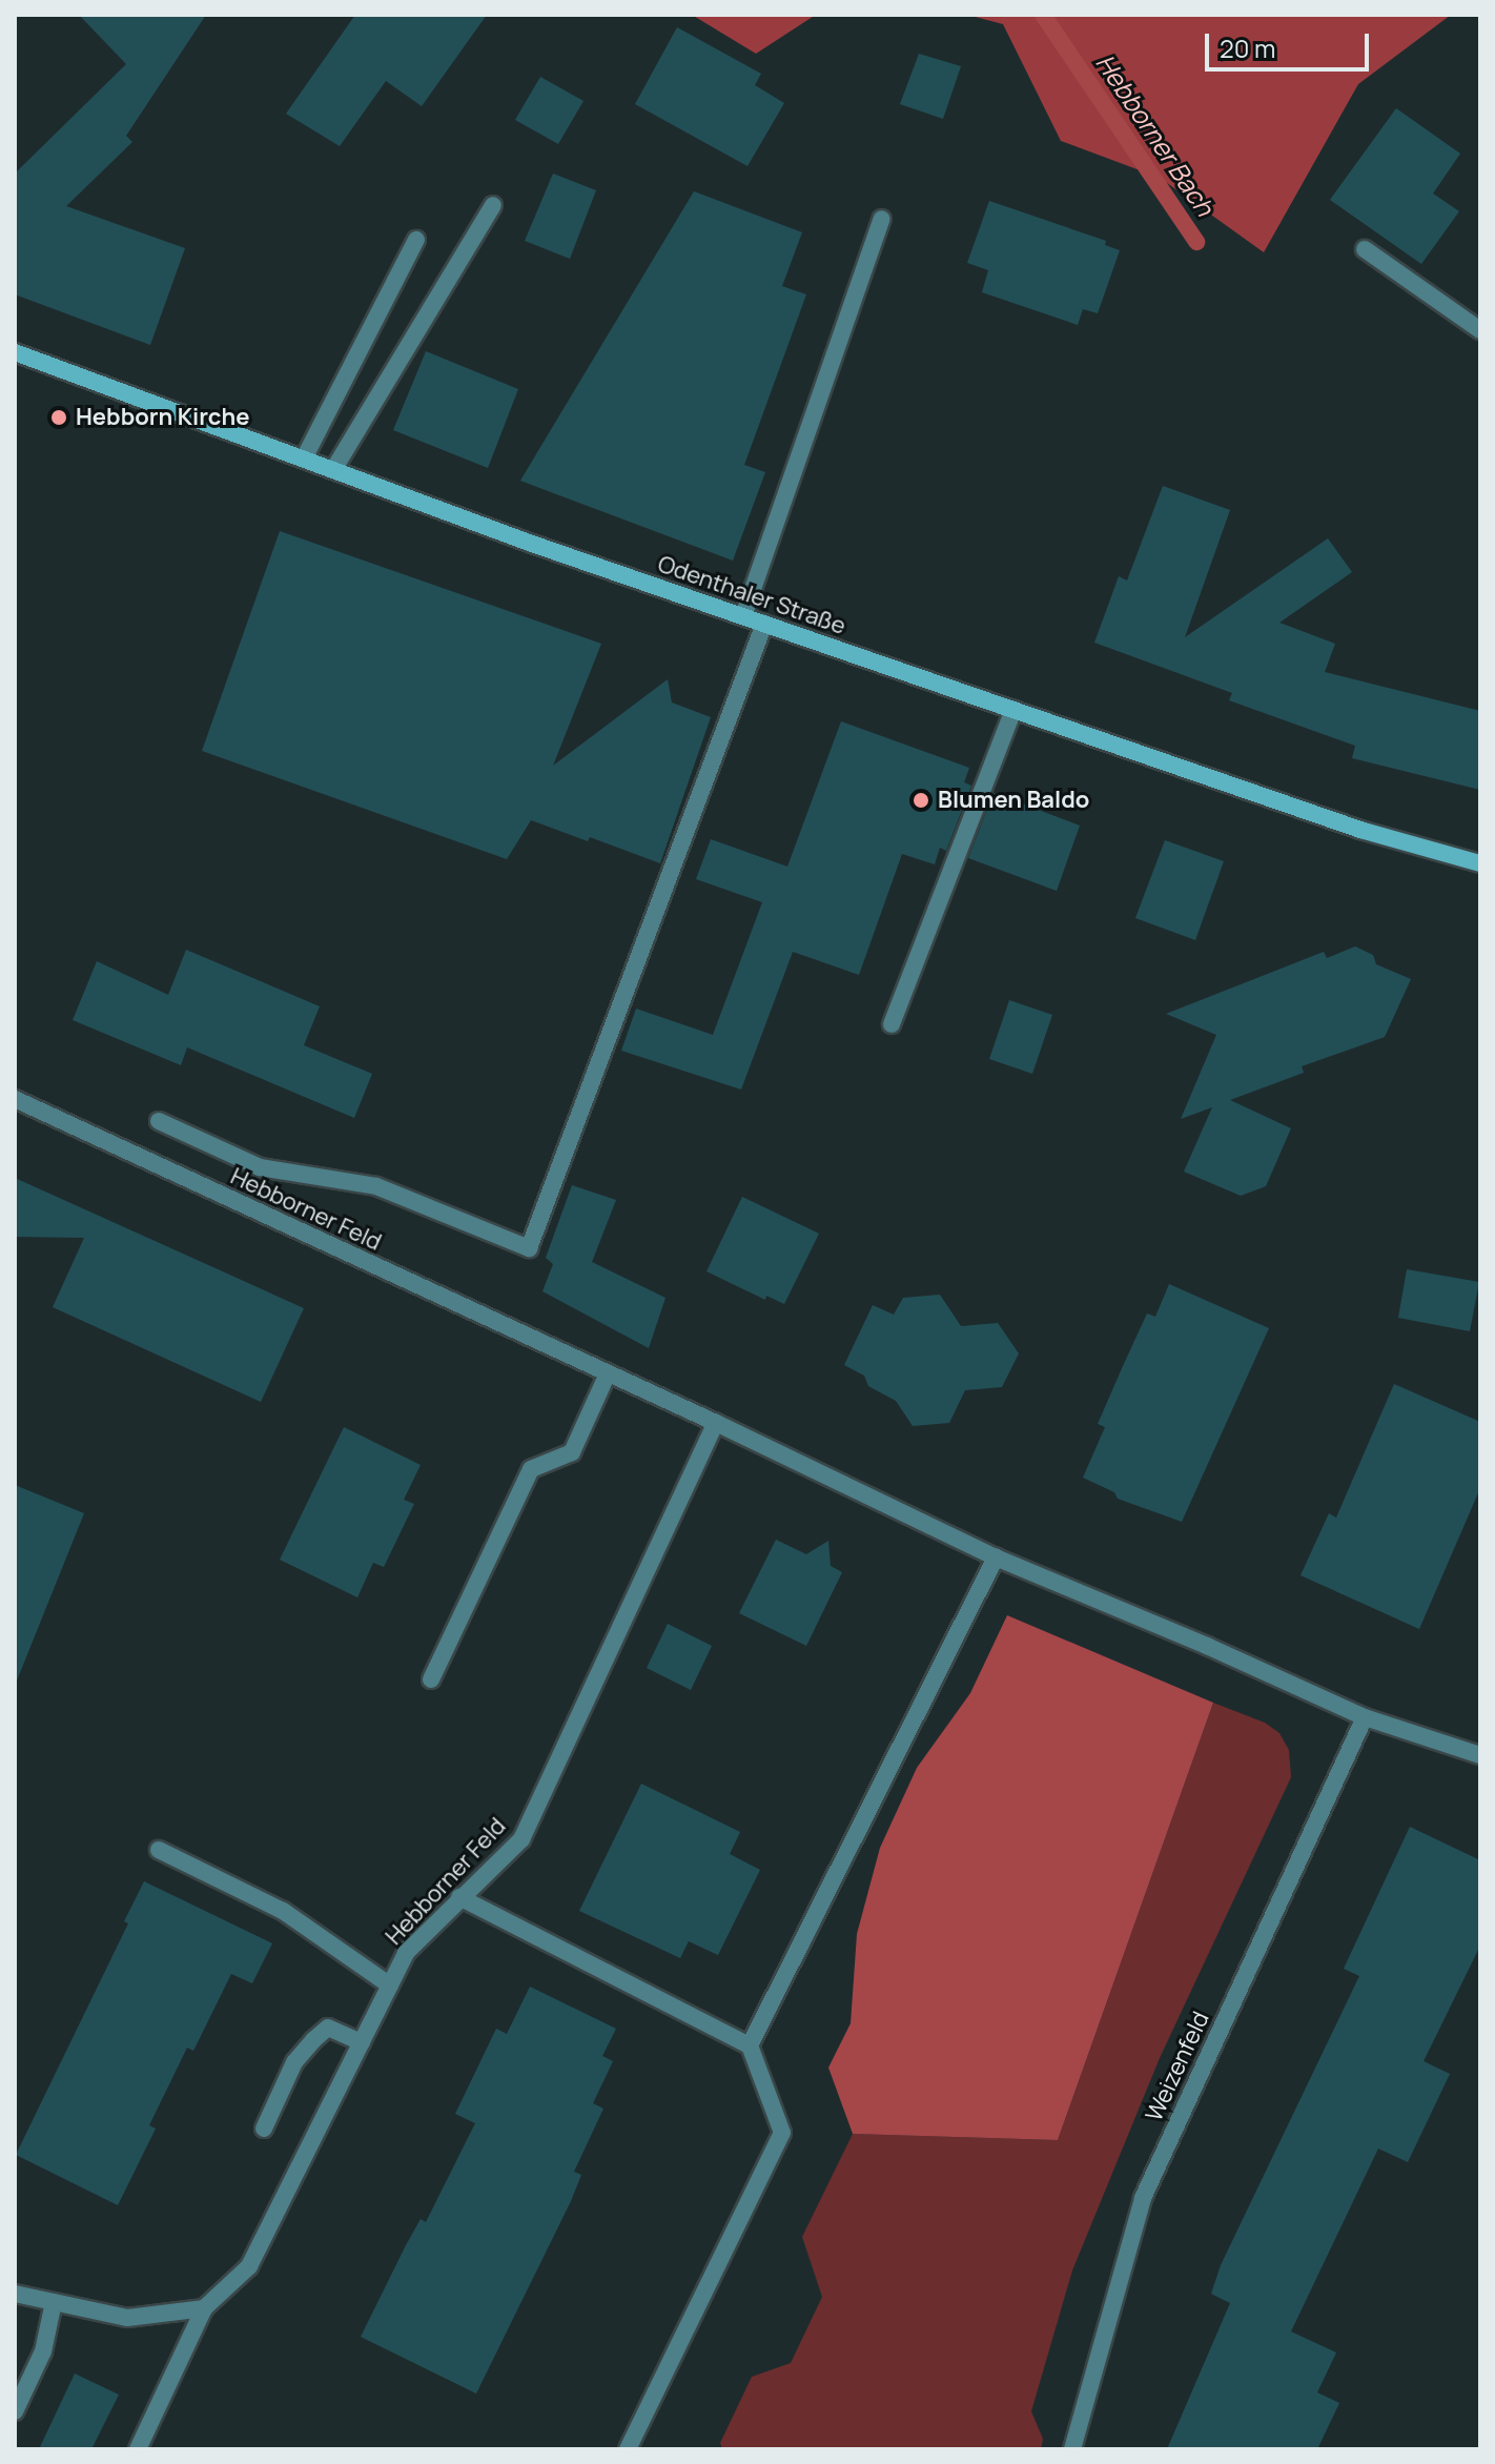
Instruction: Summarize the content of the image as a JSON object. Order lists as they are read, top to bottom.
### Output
{
  "streets": {
    "main road": ["Odenthaler Straße"],
    "street": ["Hebborner Feld", "Weizenfeld"]
  },
  "water": ["Hebborner Bach"],
  "places": ["Hebborn Kirche", "Blumen Baldo"],
  "scale_bar": "20 m"
}
